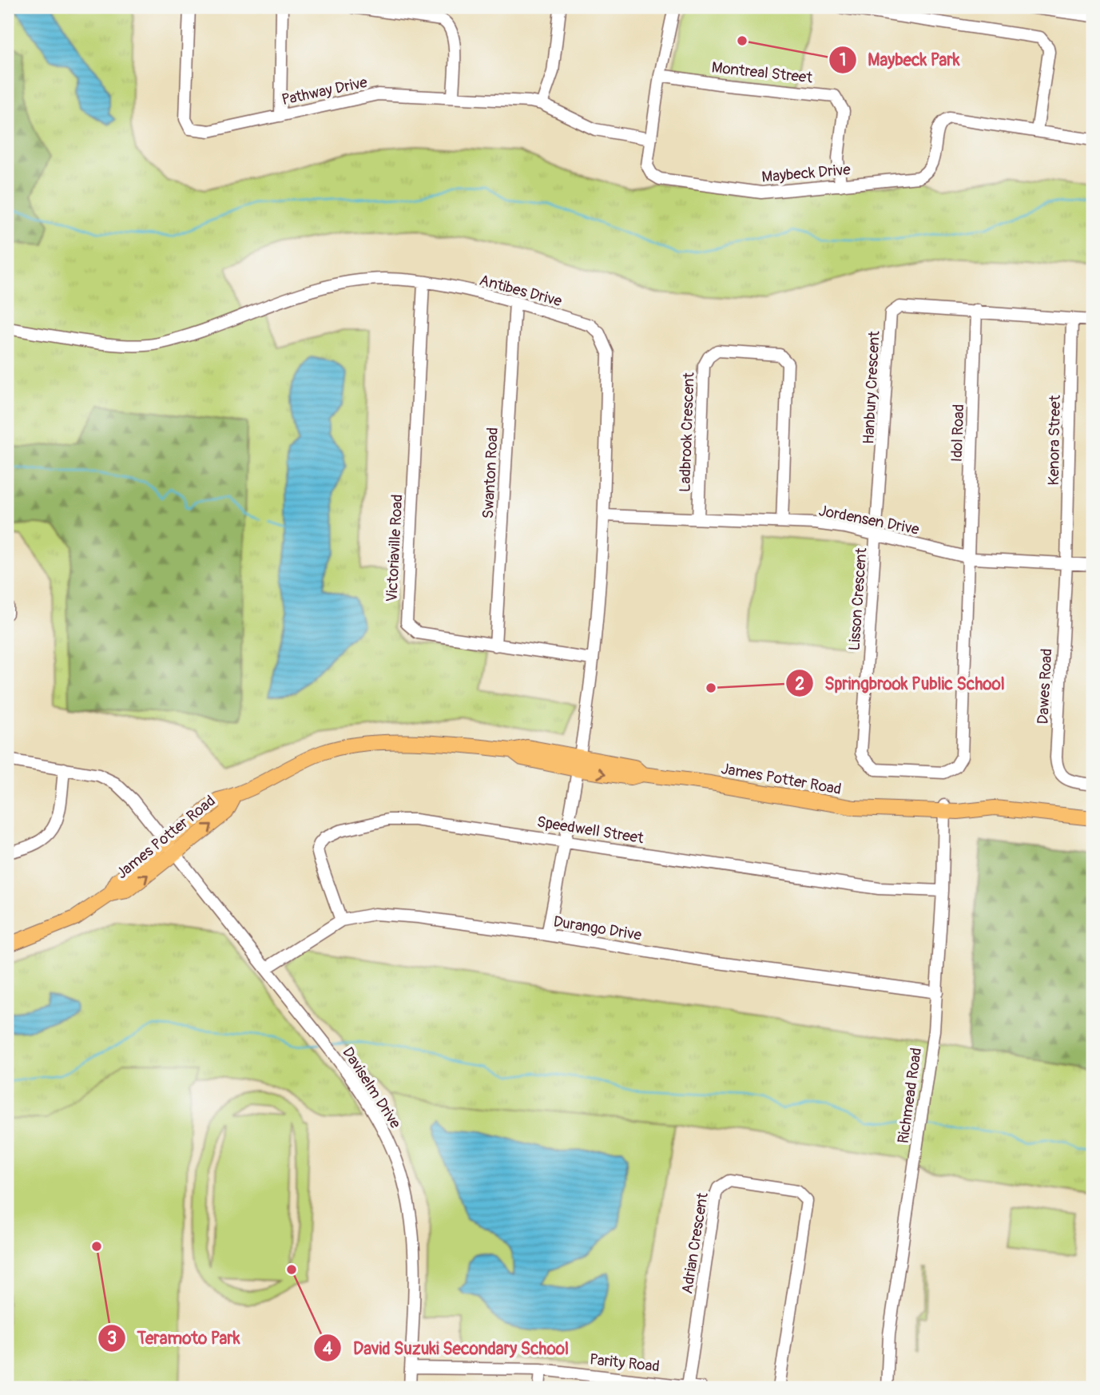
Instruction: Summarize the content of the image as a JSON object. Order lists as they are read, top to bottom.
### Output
{
  "streets": {
    "main road": ["James Potter Road"],
    "street": [
      "Montreal Street",
      "Pathway Drive",
      "Maybeck Drive",
      "Antibes Drive",
      "Hanbury Crescent",
      "Ladbrook Crescent",
      "Idol Road",
      "Kenora Street",
      "Swanton Road",
      "Jordensen Drive",
      "Victoriaville Road",
      "Lisson Crescent",
      "Dawes Road",
      "Speedwell Street",
      "Durango Drive",
      "Daviselm Drive",
      "Richmead Road",
      "Adrian Crescent",
      "Parity Road"
    ]
  },
  "crossings": [
    ["Montreal Street", "Maybeck Drive"],
    ["Pathway Drive", "Maybeck Drive"],
    ["Antibes Drive", "Swanton Road"],
    ["Antibes Drive", "Jordensen Drive"],
    ["Antibes Drive", "Victoriaville Road"],
    ["Antibes Drive", "James Potter Road"],
    ["Antibes Drive", "Speedwell Street"],
    ["Antibes Drive", "Durango Drive"],
    ["Hanbury Crescent", "Idol Road"],
    ["Hanbury Crescent", "Kenora Street"],
    ["Hanbury Crescent", "Jordensen Drive"],
    ["Hanbury Crescent", "Lisson Crescent"],
    ["Ladbrook Crescent", "Jordensen Drive"],
    ["Idol Road", "Jordensen Drive"],
    ["Idol Road", "Lisson Crescent"],
    ["Kenora Street", "Jordensen Drive"],
    ["Kenora Street", "Dawes Road"],
    ["Swanton Road", "Victoriaville Road"],
    ["Jordensen Drive", "Lisson Crescent"],
    ["Jordensen Drive", "Dawes Road"],
    ["James Potter Road", "Daviselm Drive"],
    ["James Potter Road", "Richmead Road"],
    ["Speedwell Street", "Durango Drive"],
    ["Speedwell Street", "Richmead Road"],
    ["Durango Drive", "Daviselm Drive"],
    ["Durango Drive", "Richmead Road"],
    ["Daviselm Drive", "Parity Road"],
    ["Adrian Crescent", "Parity Road"]
  ],
  "places": [
    "Maybeck Park",
    "Springbrook Public School",
    "Teramoto Park",
    "David Suzuki Secondary School"
  ]
}
